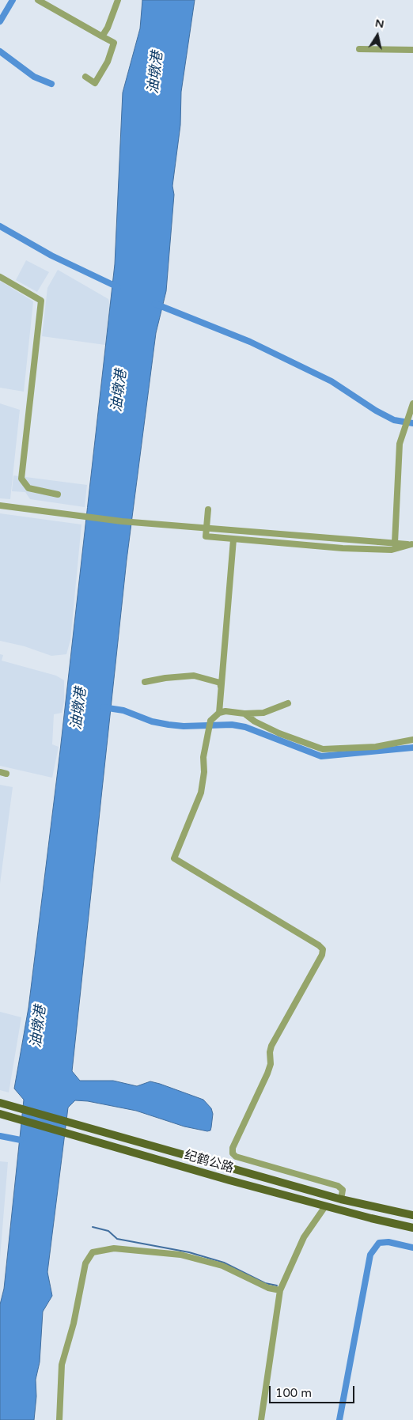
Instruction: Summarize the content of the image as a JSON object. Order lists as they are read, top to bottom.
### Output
{
  "streets": {
    "main road": ["纪鹤公路"]
  },
  "water": ["油墩港"],
  "scale_bar": "100 m",
  "north": "top"
}
